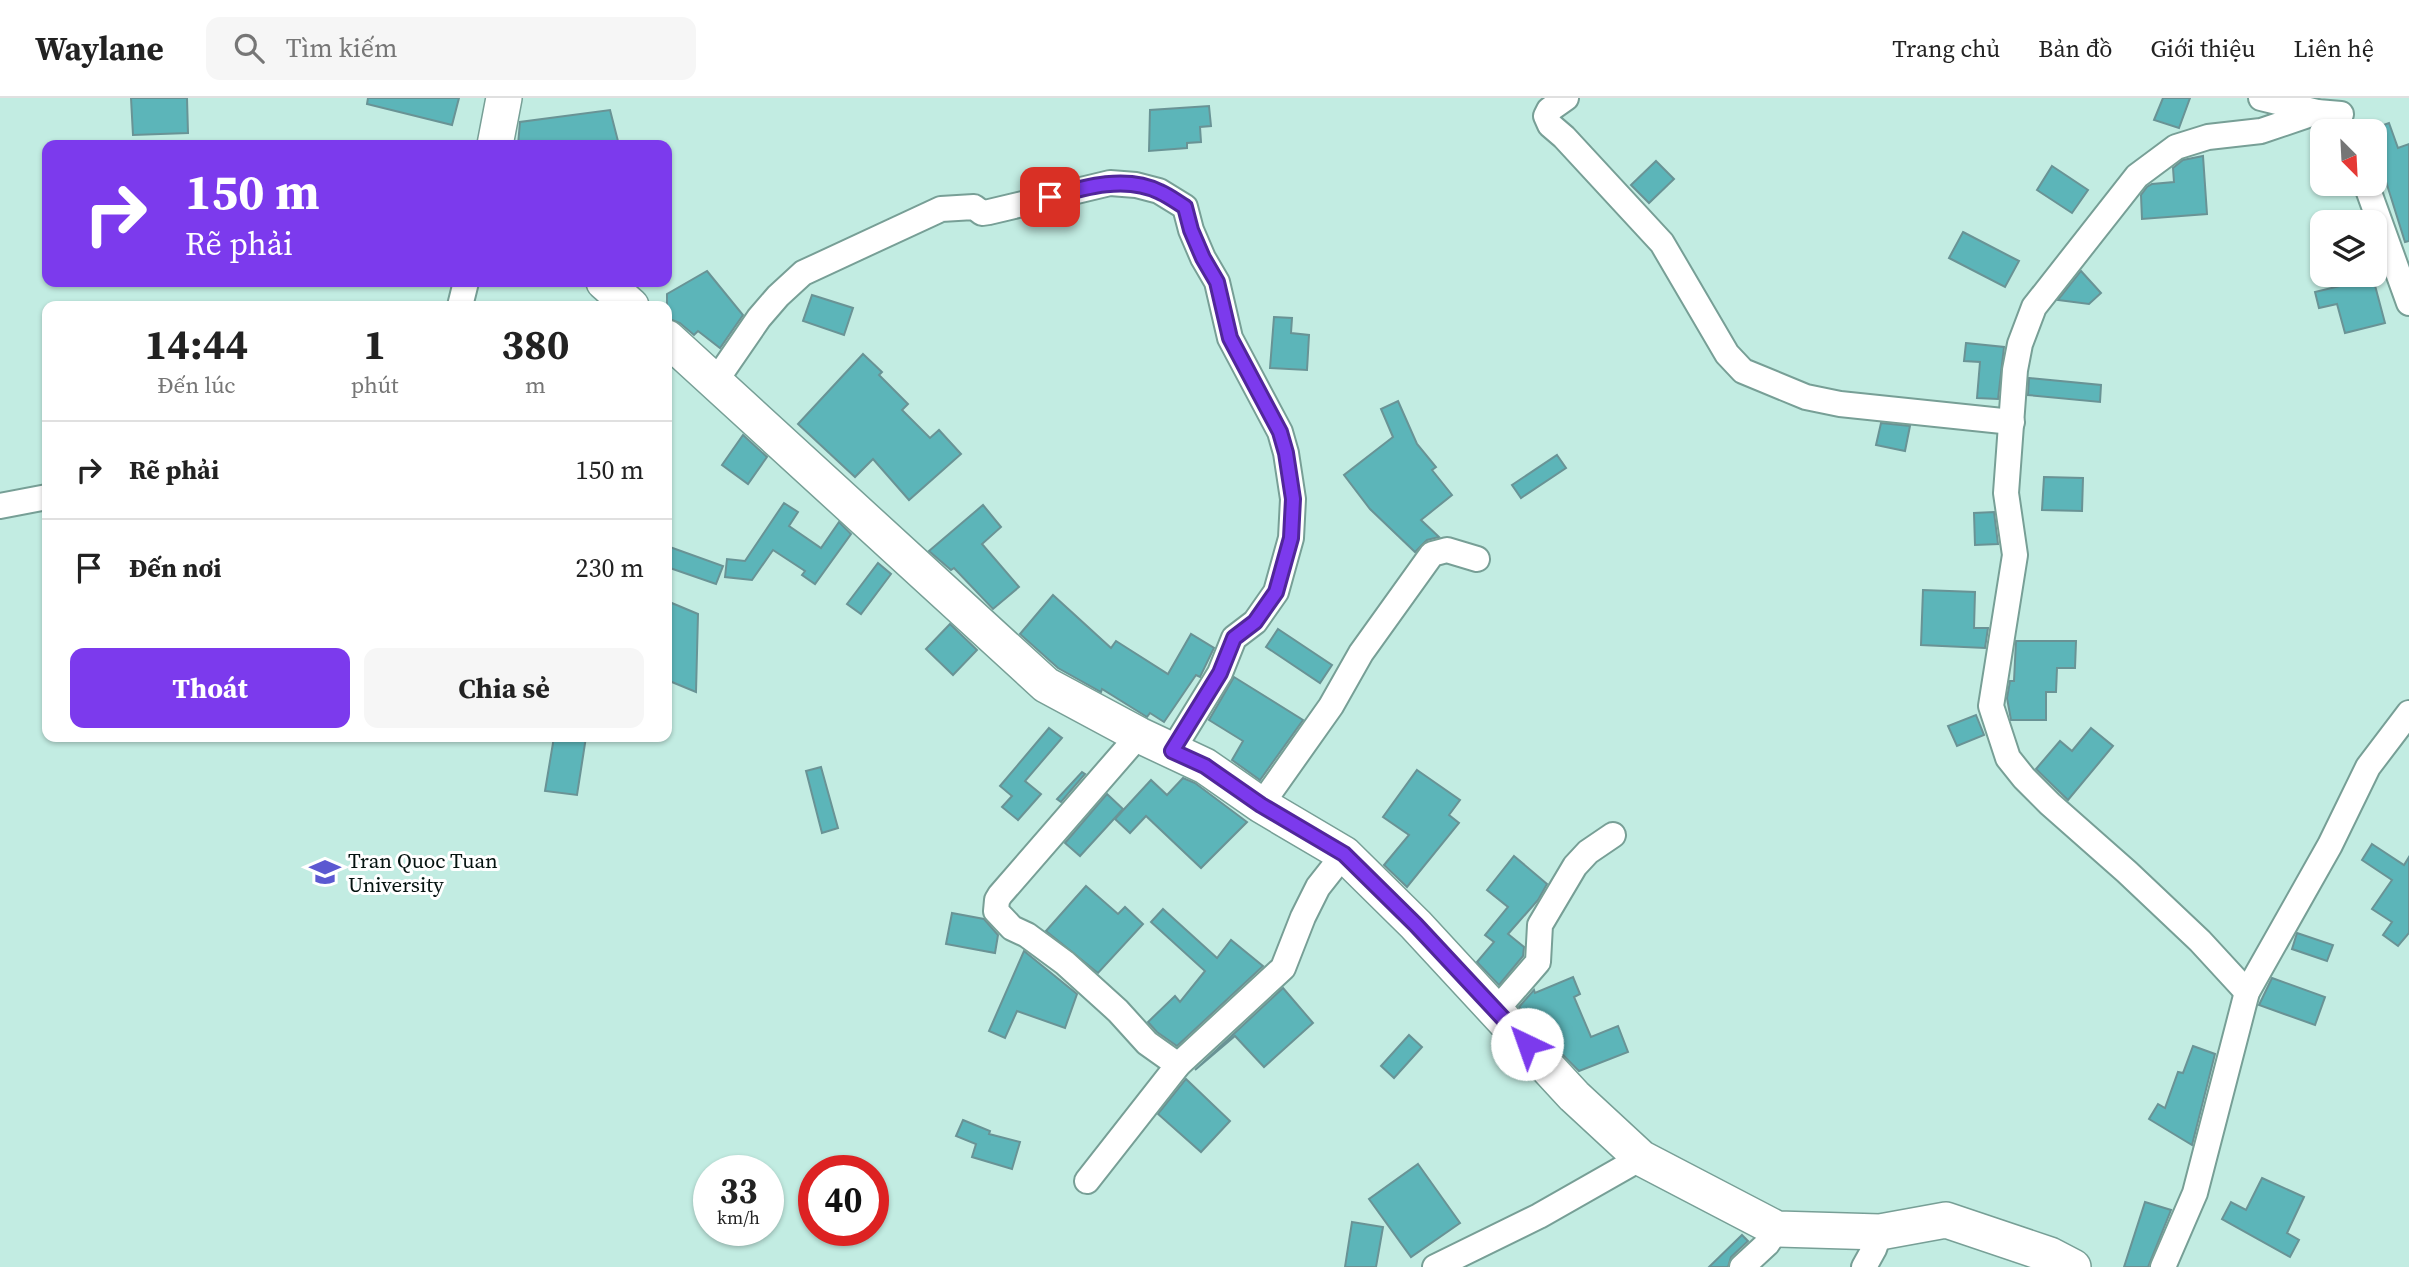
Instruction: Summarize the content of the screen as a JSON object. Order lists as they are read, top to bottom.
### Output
{
  "places": {
    "school or university": ["Tran Quoc Tuan University"]
  },
  "north": "bottom right",
  "page": {
    "header": "Waylane",
    "search": "Tìm kiếm",
    "nav": [
      "Trang chủ",
      "Bản đồ",
      "Giới thiệu",
      "Liên hệ"
    ],
    "turn": ["150 m", "Rẽ phải"],
    "eta": [
      "14:44",
      "Đến lúc",
      "1",
      "phút",
      "380",
      "m"
    ],
    "list": [
      {
        "name": "Rẽ phải",
        "value": "150 m"
      },
      {
        "name": "Đến nơi",
        "value": "230 m"
      }
    ],
    "buttons": ["Thoát", "Chia sẻ"],
    "speed": "33 km/h",
    "limit": "40"
  }
}
